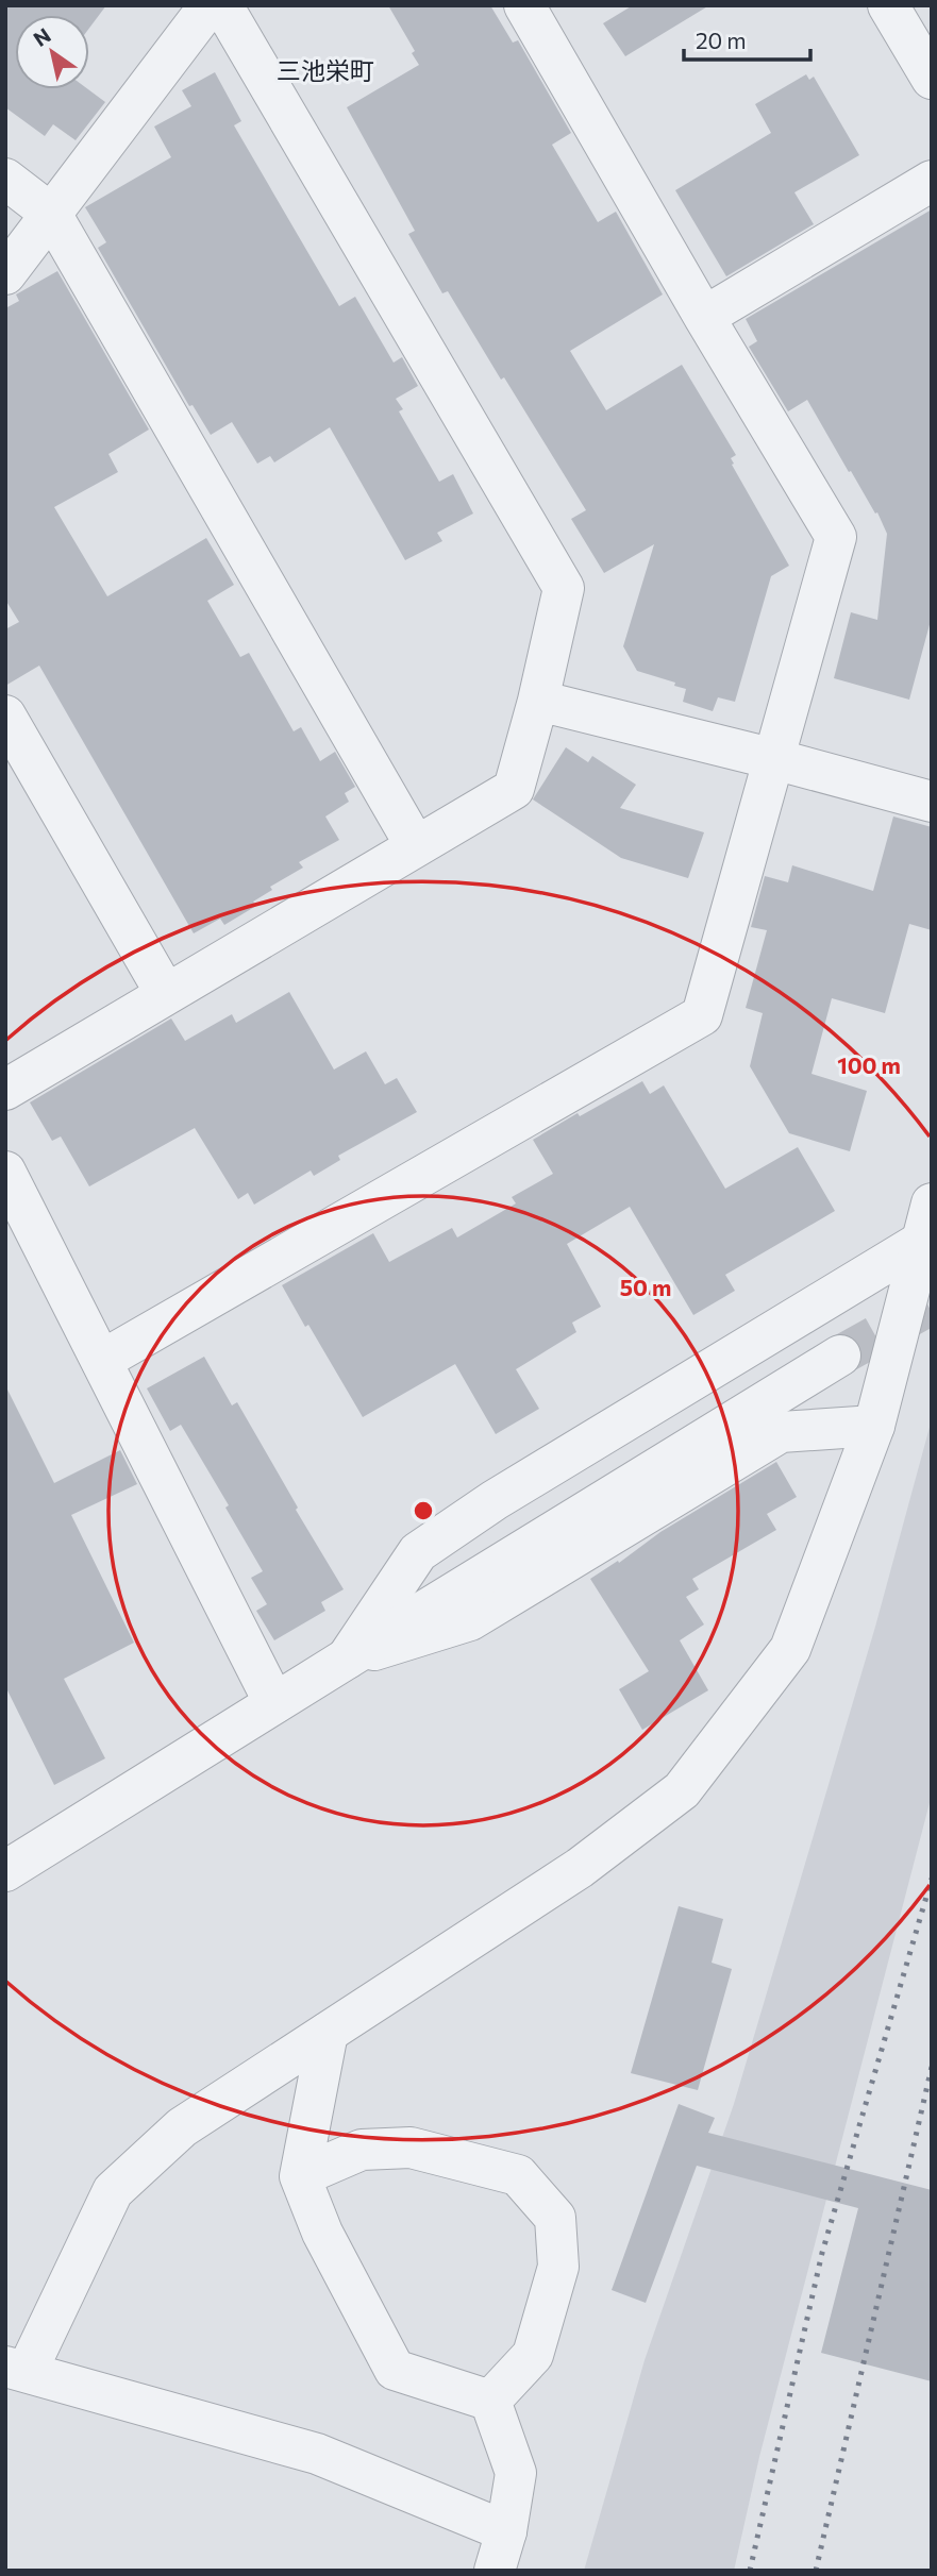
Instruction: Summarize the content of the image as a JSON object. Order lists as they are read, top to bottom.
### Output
{
  "districts": ["三池栄町"],
  "scale_bar": "20 m",
  "north": "top left",
  "rings": ["100 m", "50 m"]
}
